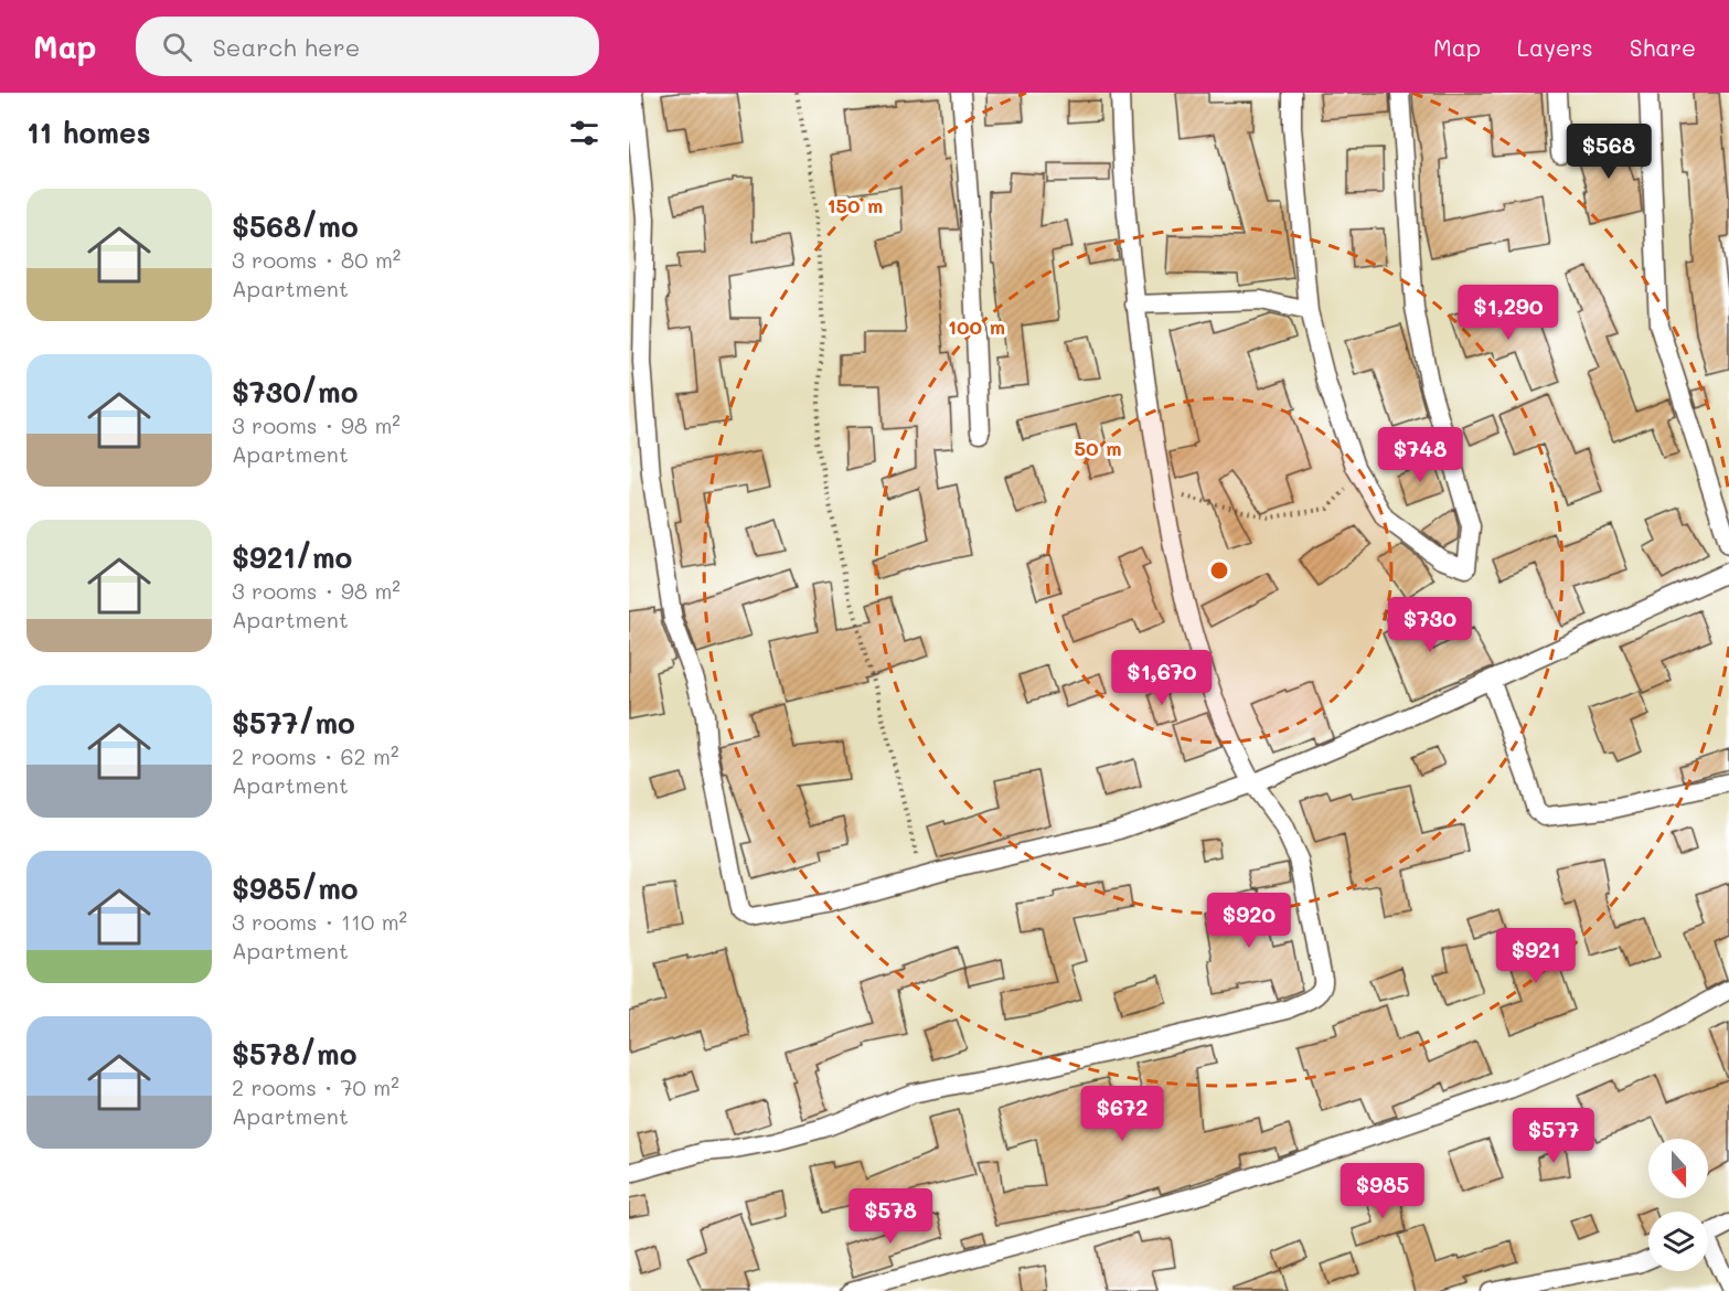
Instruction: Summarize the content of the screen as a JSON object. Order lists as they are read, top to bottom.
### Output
{
  "north": "bottom",
  "page": {
    "header": "Map",
    "search": "Search here",
    "nav": ["Map", "Layers", "Share"],
    "heading": "11 homes",
    "price": [
      "$568",
      "$1,290",
      "$748",
      "$730",
      "$1,670",
      "$920",
      "$921",
      "$672",
      "$577",
      "$985",
      "$578"
    ],
    "list": [
      {
        "name": "$568/mo",
        "note": "3 rooms · 80 m² · Apartment"
      },
      {
        "name": "$730/mo",
        "note": "3 rooms · 98 m² · Apartment"
      },
      {
        "name": "$921/mo",
        "note": "3 rooms · 98 m² · Apartment"
      },
      {
        "name": "$577/mo",
        "note": "2 rooms · 62 m² · Apartment"
      },
      {
        "name": "$985/mo",
        "note": "3 rooms · 110 m² · Apartment"
      },
      {
        "name": "$578/mo",
        "note": "2 rooms · 70 m² · Apartment"
      }
    ]
  },
  "rings": ["150 m", "100 m", "50 m"]
}
